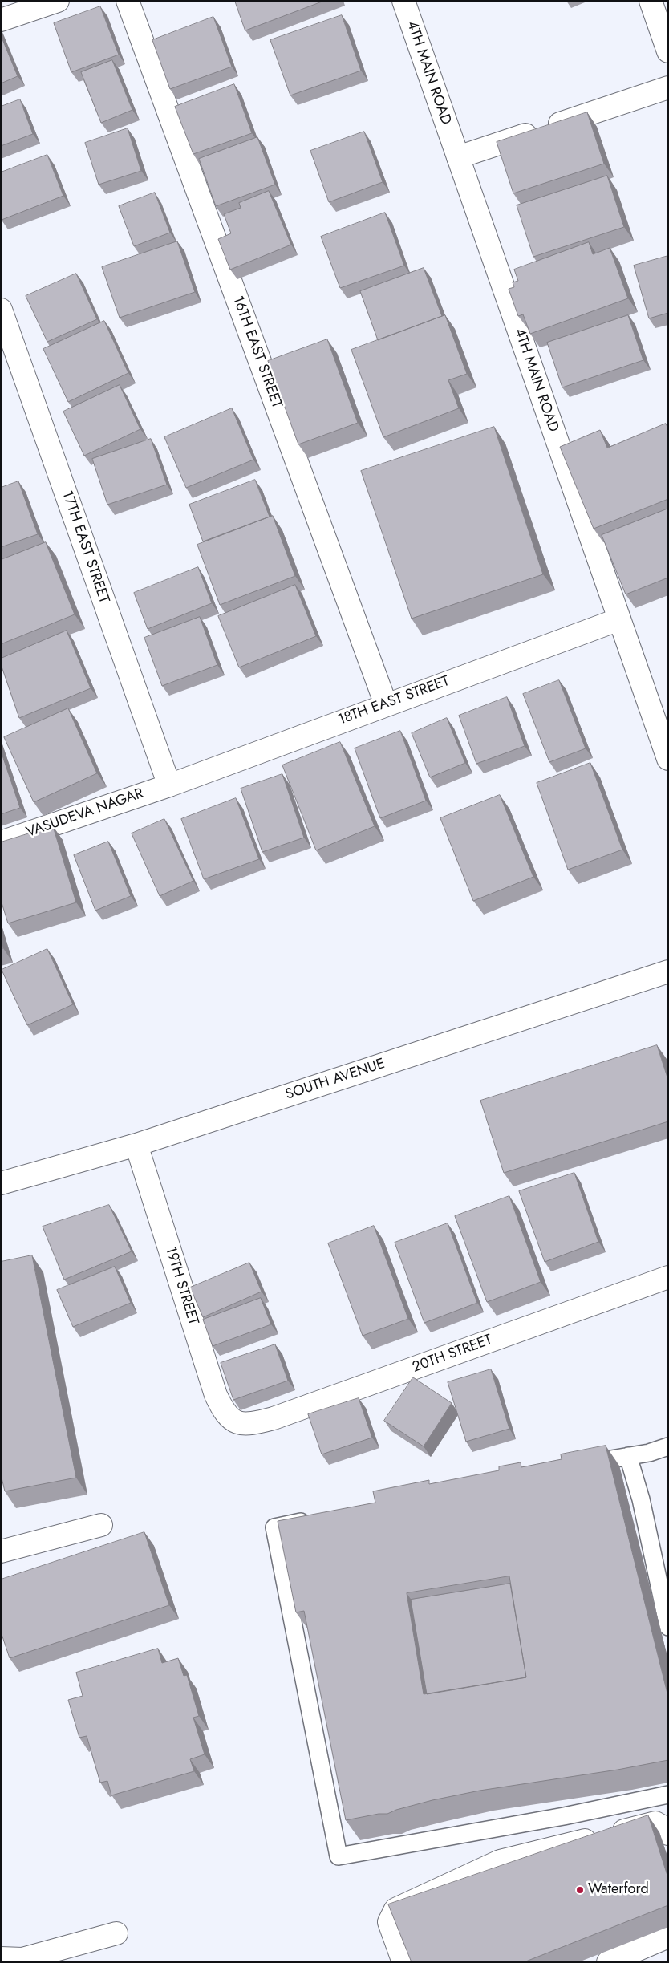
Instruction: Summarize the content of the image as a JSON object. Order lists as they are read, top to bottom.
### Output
{
  "streets": {
    "street": [
      "4TH MAIN ROAD",
      "16TH EAST STREET",
      "17TH EAST STREET",
      "18TH EAST STREET",
      "VASUDEVA NAGAR",
      "SOUTH AVENUE",
      "19TH STREET",
      "20TH STREET"
    ]
  },
  "crossings": [
    ["4TH MAIN ROAD", "18TH EAST STREET"],
    ["16TH EAST STREET", "18TH EAST STREET"],
    ["17TH EAST STREET", "18TH EAST STREET"],
    ["17TH EAST STREET", "VASUDEVA NAGAR"],
    ["18TH EAST STREET", "VASUDEVA NAGAR"],
    ["SOUTH AVENUE", "19TH STREET"],
    ["19TH STREET", "20TH STREET"]
  ],
  "places": ["Waterford"]
}
